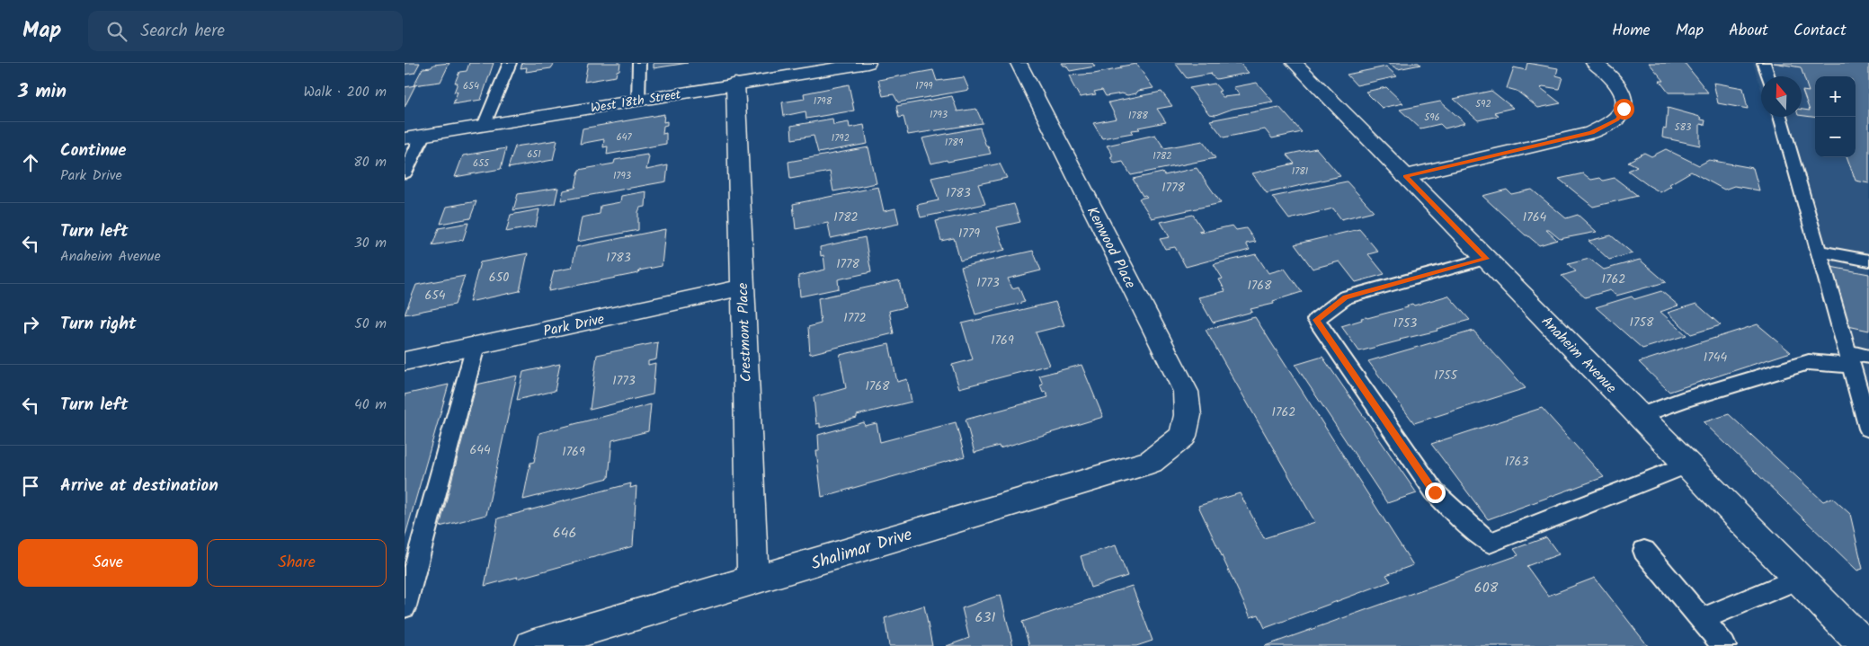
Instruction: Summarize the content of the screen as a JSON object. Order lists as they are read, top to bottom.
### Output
{
  "streets": {
    "street": [
      "West 18th Street",
      "Kenwood Place",
      "Park Drive",
      "Crestmont Place",
      "Anaheim Avenue",
      "Shalimar Drive"
    ]
  },
  "crossings": [
    ["West 18th Street", "Crestmont Place"],
    ["Kenwood Place", "Shalimar Drive"],
    ["Park Drive", "Crestmont Place"],
    ["Crestmont Place", "Shalimar Drive"]
  ],
  "house_numbers": [
    "654",
    "1799",
    "1798",
    "592",
    "1793",
    "1788",
    "596",
    "583",
    "647",
    "1792",
    "1789",
    "651",
    "1782",
    "655",
    "1781",
    "1793",
    "1778",
    "1783",
    "1782",
    "1764",
    "1779",
    "1783",
    "1778",
    "650",
    "1762",
    "1773",
    "1768",
    "654",
    "1772",
    "1758",
    "1753",
    "1769",
    "1744",
    "1755",
    "1773",
    "1768",
    "1762",
    "644",
    "1769",
    "1763",
    "646",
    "608",
    "631"
  ],
  "north": "top",
  "page": {
    "header": "Map",
    "search": "Search here",
    "nav": [
      "Home",
      "Map",
      "About",
      "Contact"
    ],
    "heading": ["3 min", "Walk · 200 m"],
    "map_buttons": ["+", "−"],
    "list": [
      ["Continue", "Park Drive", "80 m"],
      ["Turn left", "Anaheim Avenue", "30 m"],
      ["Turn right", "50 m"],
      ["Turn left", "40 m"],
      "Arrive at destination"
    ],
    "buttons": ["Save", "Share"]
  }
}
